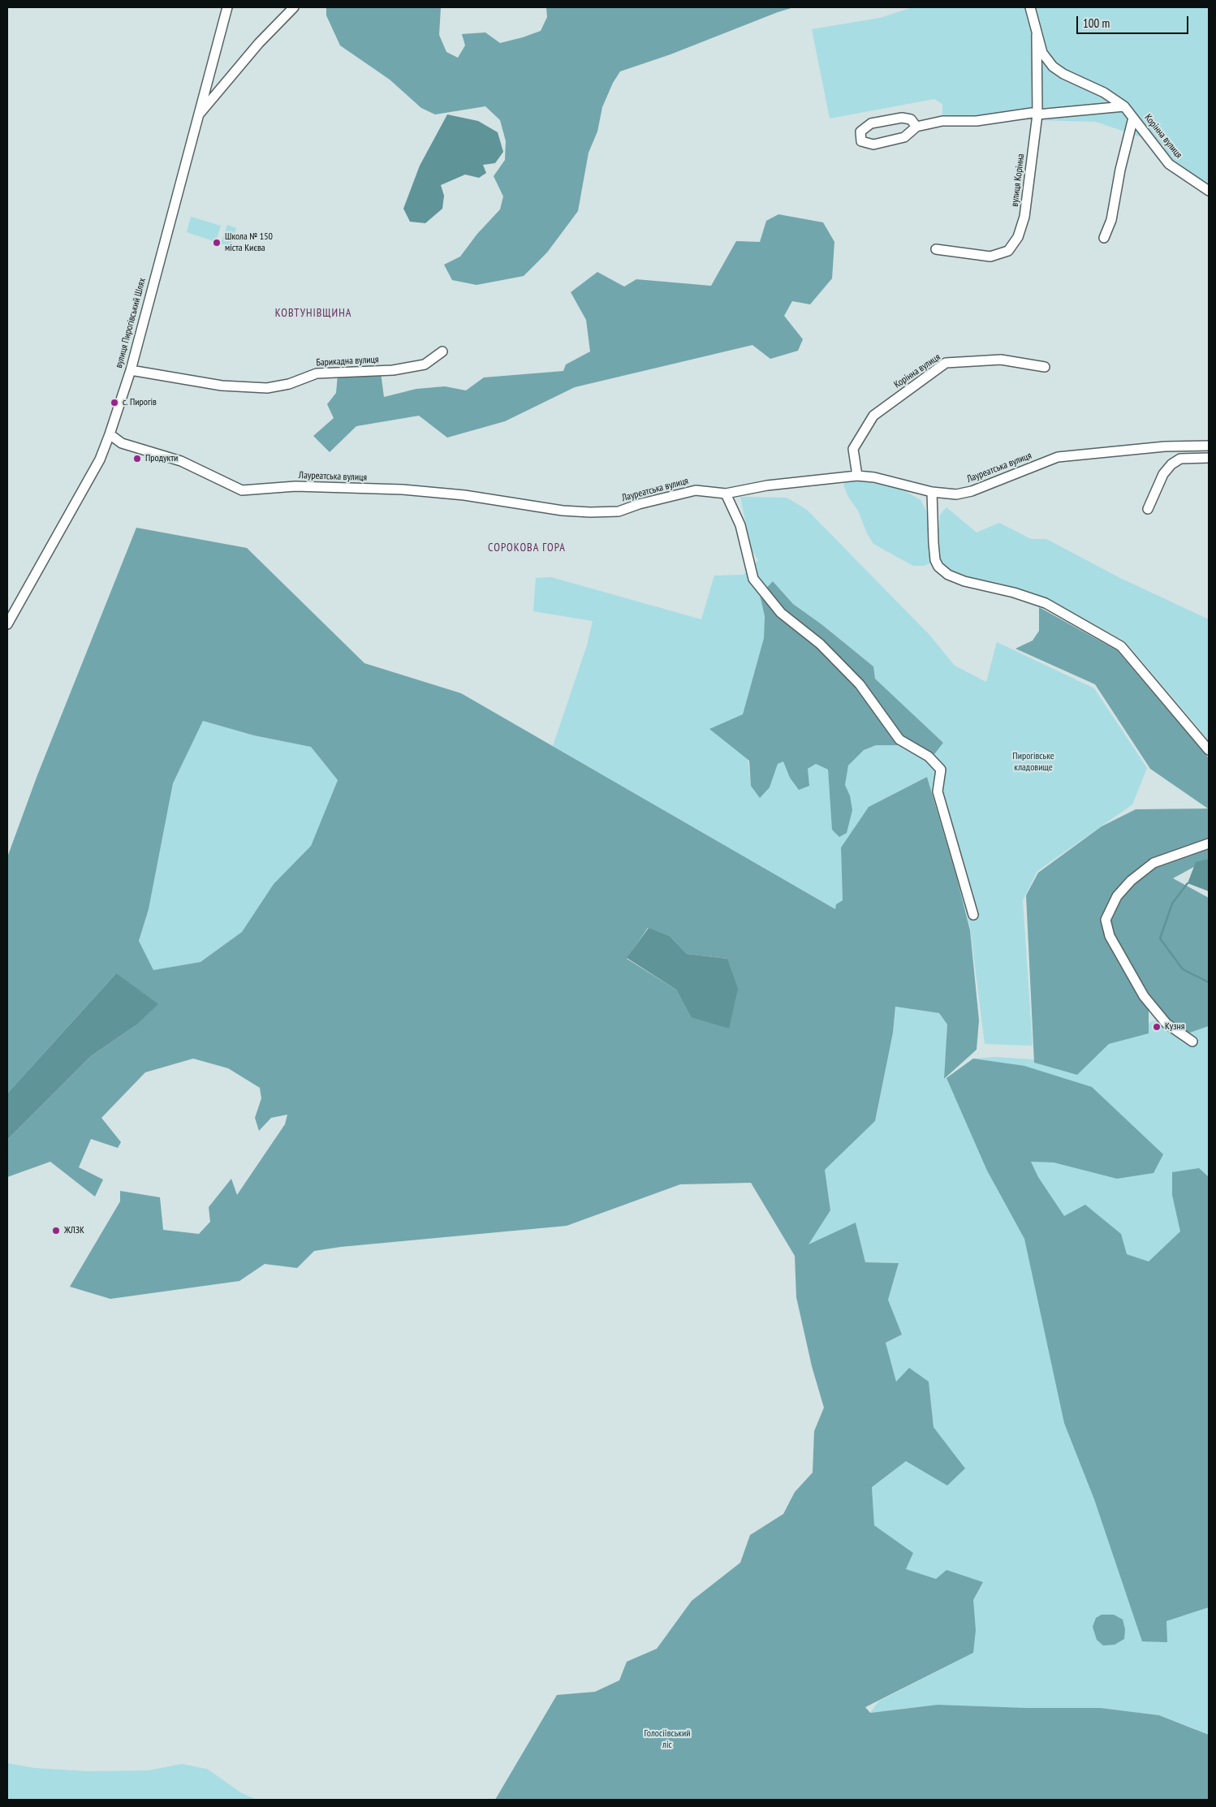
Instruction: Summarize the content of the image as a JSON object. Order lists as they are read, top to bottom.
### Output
{
  "streets": {
    "street": [
      "Корінна вулиця",
      "вулиця Корінна",
      "вулиця Пирогівський Шлях",
      "Барикадна вулиця",
      "Лауреатська вулиця"
    ]
  },
  "crossings": [
    ["Корінна вулиця", "Лауреатська вулиця"],
    ["вулиця Пирогівський Шлях", "Барикадна вулиця"],
    ["вулиця Пирогівський Шлях", "Лауреатська вулиця"]
  ],
  "districts": ["КОВТУНІВЩИНА", "СОРОКОВА ГОРА"],
  "parks": ["Пирогівське кладовище", "Голосіївський ліс"],
  "places": [
    "Школа № 150 міста Києва",
    "с. Пирогів",
    "Продукти",
    "Кузня",
    "ЖЛЗК"
  ],
  "scale_bar": "100 m"
}
